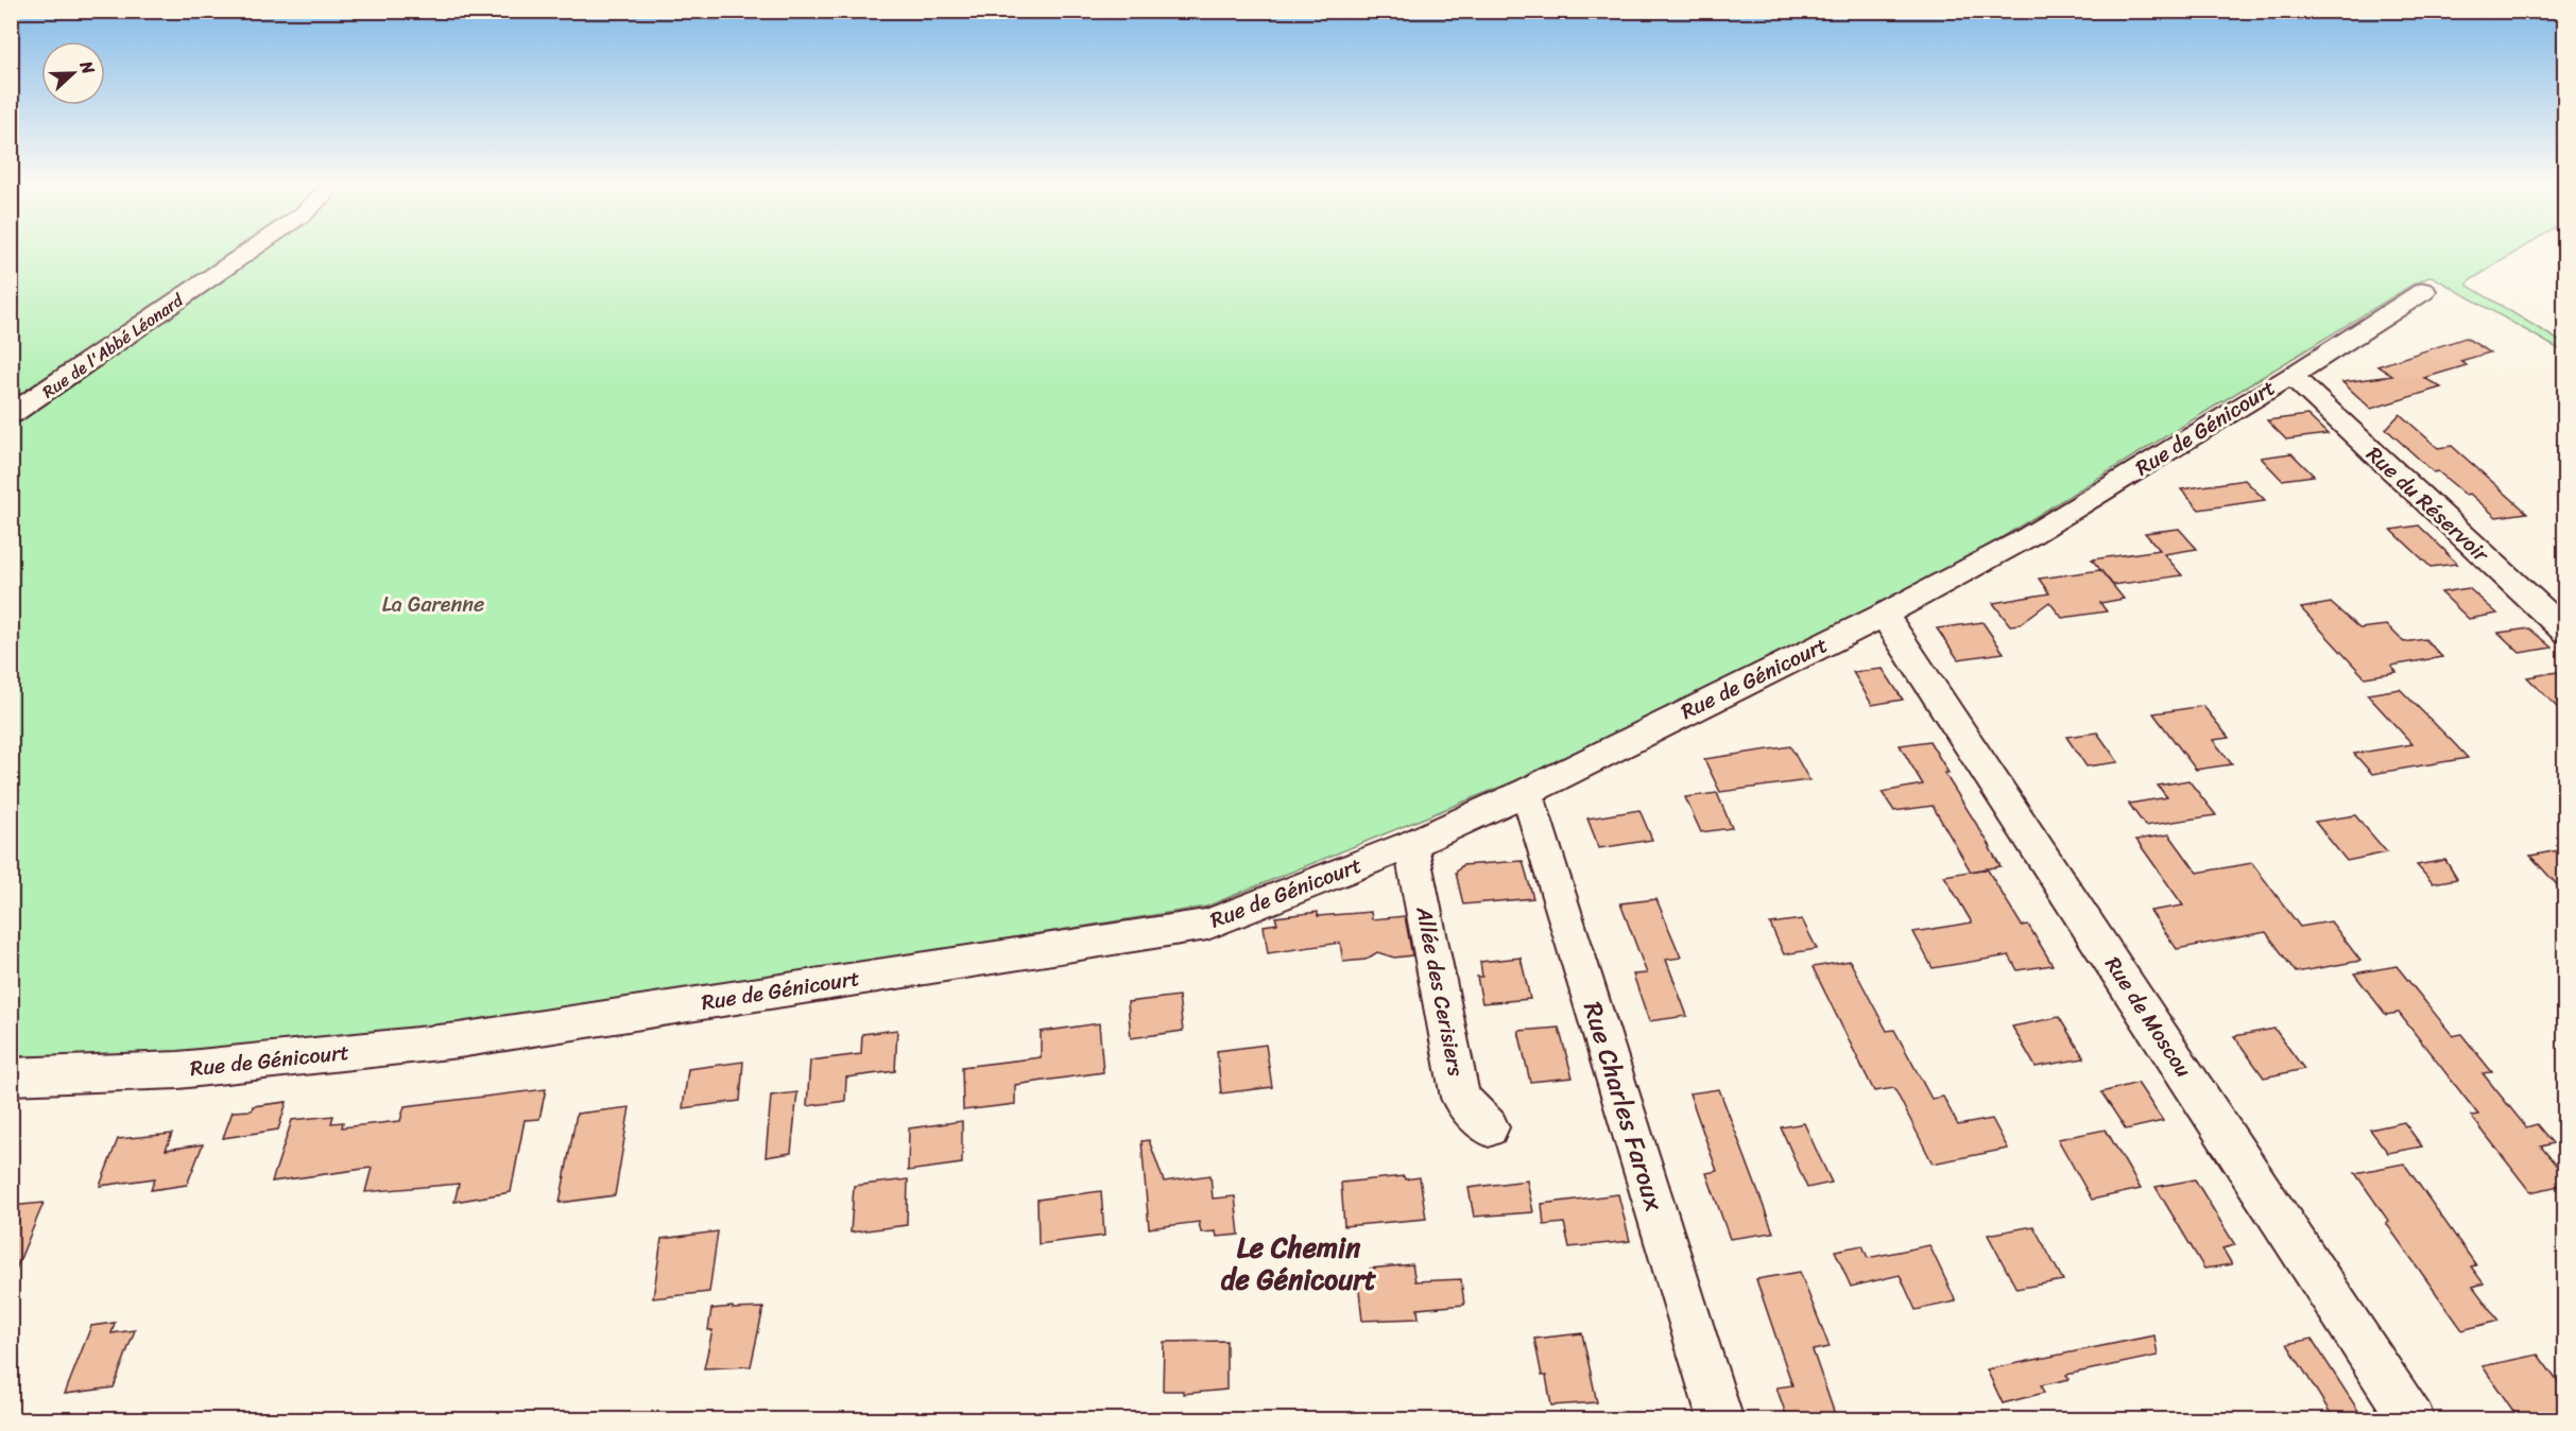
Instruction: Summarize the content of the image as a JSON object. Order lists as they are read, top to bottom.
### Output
{
  "streets": {
    "street": [
      "Rue de l'Abbé Léonard",
      "Rue de Génicourt",
      "Rue du Réservoir",
      "Allée des Cerisiers",
      "Rue de Moscou",
      "Rue Charles Faroux"
    ]
  },
  "crossings": [
    ["Rue de Génicourt", "Rue du Réservoir"],
    ["Rue de Génicourt", "Allée des Cerisiers"],
    ["Rue de Génicourt", "Rue de Moscou"],
    ["Rue de Génicourt", "Rue Charles Faroux"]
  ],
  "districts": ["Le Chemin de Génicourt"],
  "parks": ["La Garenne"],
  "north": "right"
}
